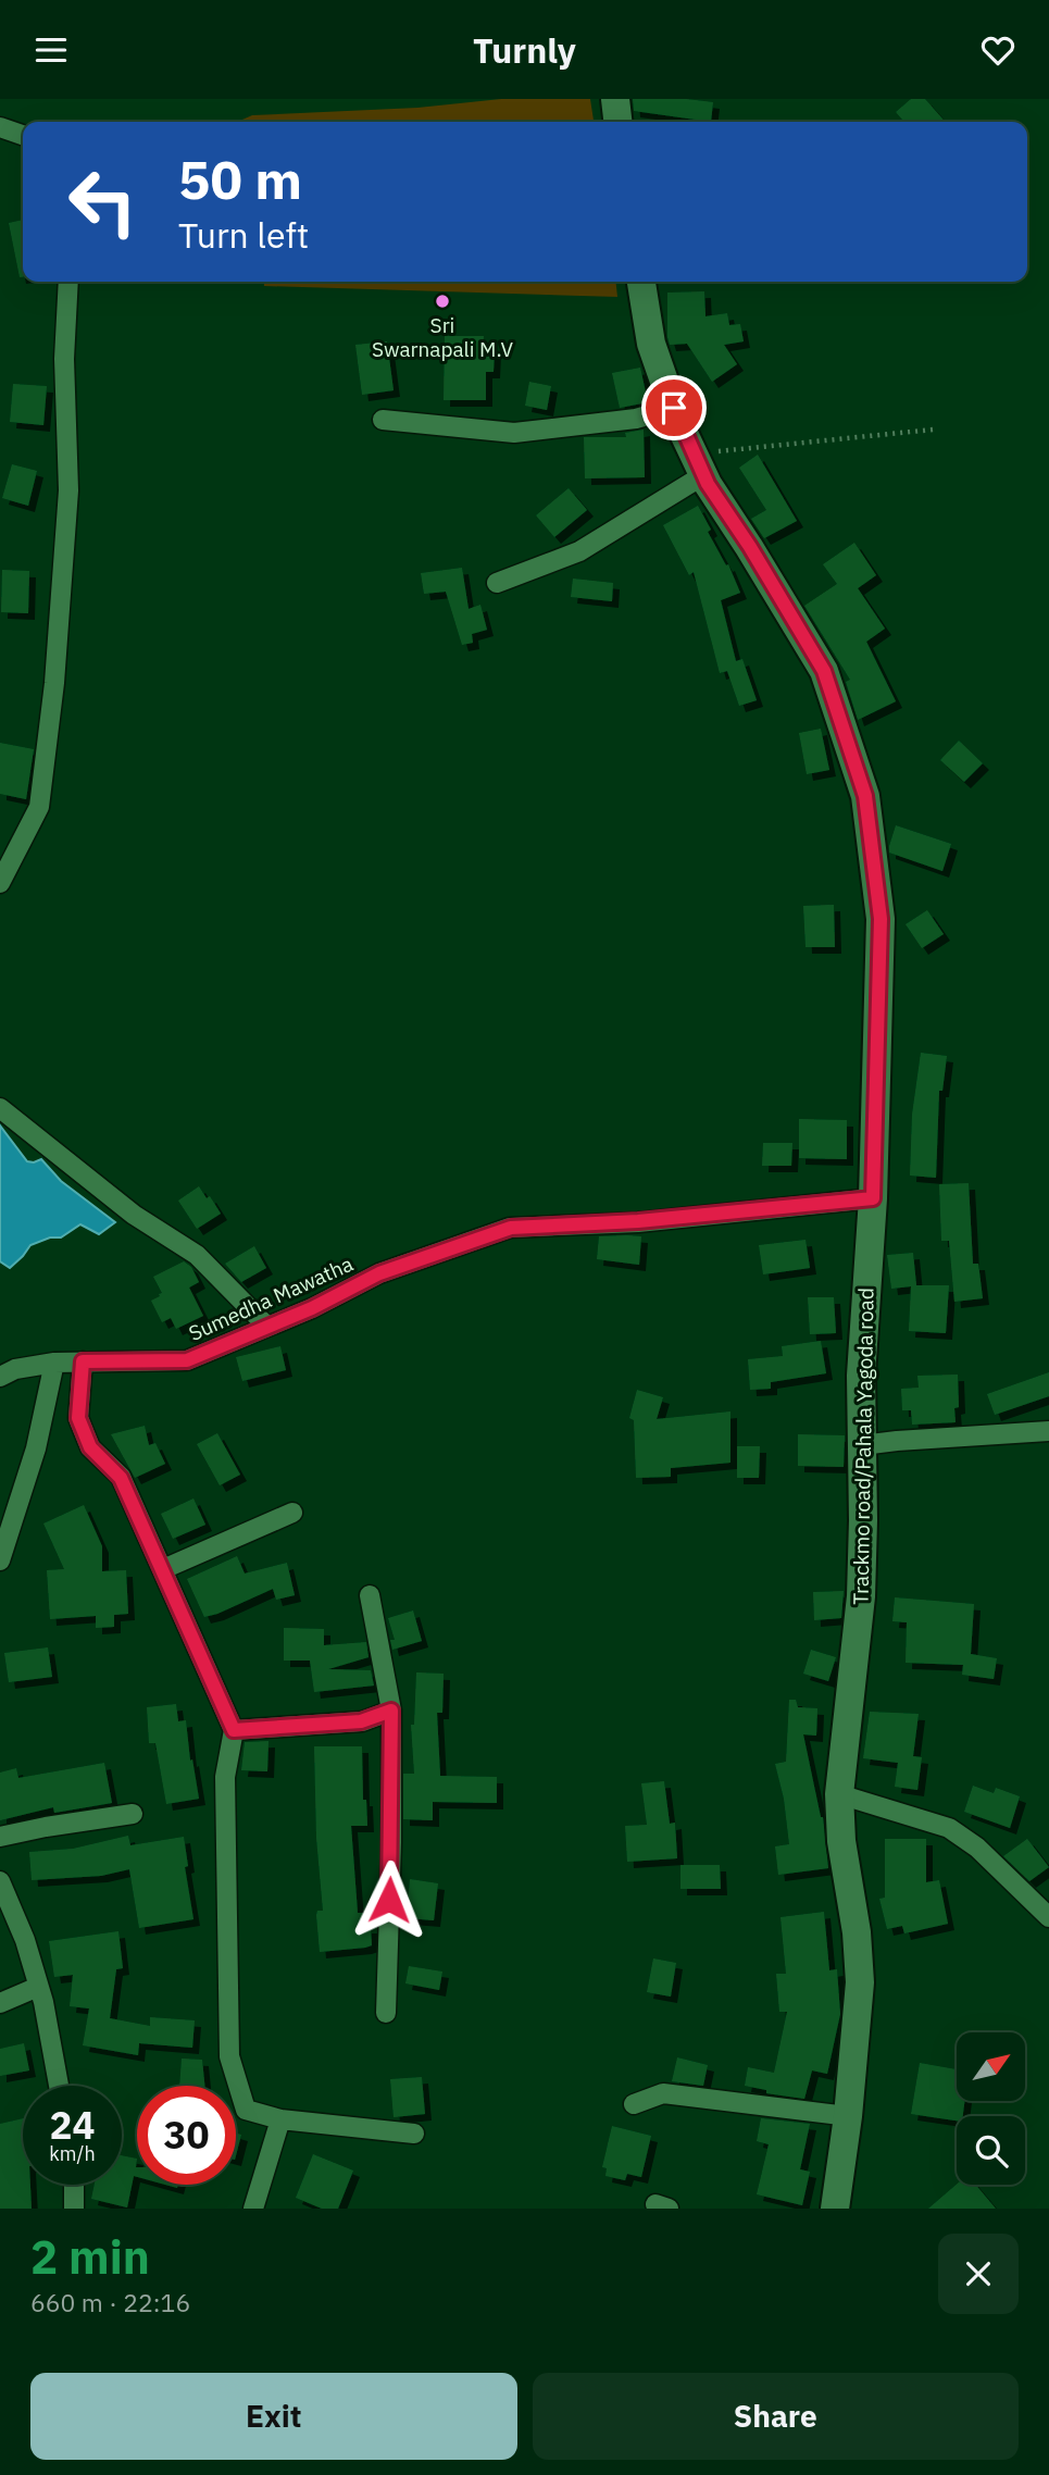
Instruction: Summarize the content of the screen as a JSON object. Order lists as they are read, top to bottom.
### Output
{
  "streets": {
    "street": ["Sumedha Mawatha", "Trackmo road/Pahala Yagoda road"]
  },
  "crossings": [
    ["Sumedha Mawatha", "Trackmo road/Pahala Yagoda road"]
  ],
  "places": ["Sri Swarnapali M.V"],
  "north": "top right",
  "page": {
    "header": "Turnly",
    "turn": ["50 m", "Turn left"],
    "speed": "24 km/h",
    "limit": "30",
    "heading": ["2 min", "660 m · 22:16"],
    "buttons": ["Exit", "Share"]
  }
}
